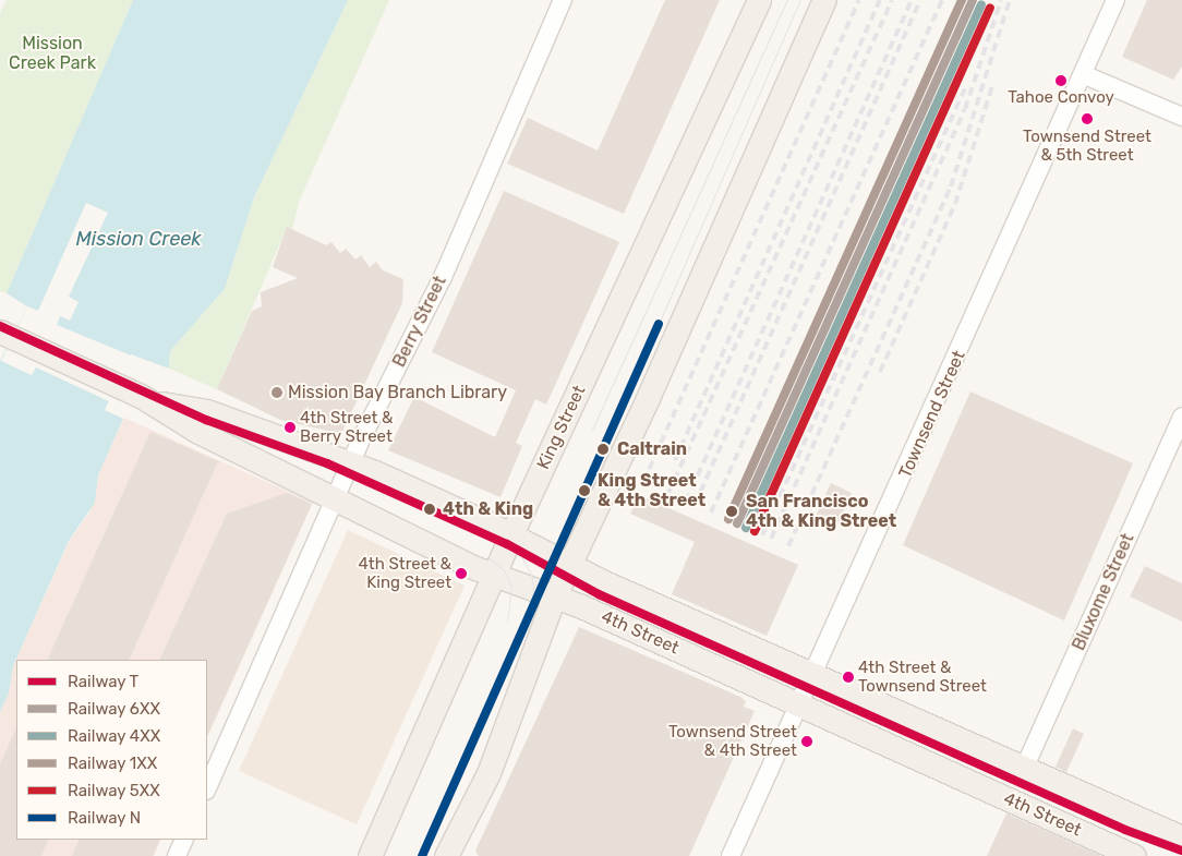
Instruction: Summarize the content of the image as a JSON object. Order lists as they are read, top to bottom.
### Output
{
  "streets": {
    "main road": ["King Street", "4th Street"],
    "street": ["Berry Street", "Townsend Street", "Bluxome Street"]
  },
  "crossings": [
    ["Berry Street", "4th Street"],
    ["Townsend Street", "4th Street"],
    ["King Street", "4th Street"],
    ["Bluxome Street", "4th Street"]
  ],
  "water": ["Mission Creek"],
  "parks": ["Mission Creek Park"],
  "places": [
    "Tahoe Convoy",
    "Townsend Street & 5th Street",
    "Mission Bay Branch Library",
    "4th Street & Berry Street",
    "Caltrain",
    "King Street & 4th Street",
    "4th & King",
    "San Francisco 4th & King Street",
    "4th Street & King Street",
    "4th Street & Townsend Street",
    "Townsend Street & 4th Street"
  ],
  "lines": [
    "rail line 6XX",
    "rail line 1XX",
    "rail line 4XX",
    "rail line 5XX",
    "rail line N",
    "rail line T"
  ],
  "legend": [
    "Railway T",
    "Railway 6XX",
    "Railway 4XX",
    "Railway 1XX",
    "Railway 5XX",
    "Railway N"
  ]
}
